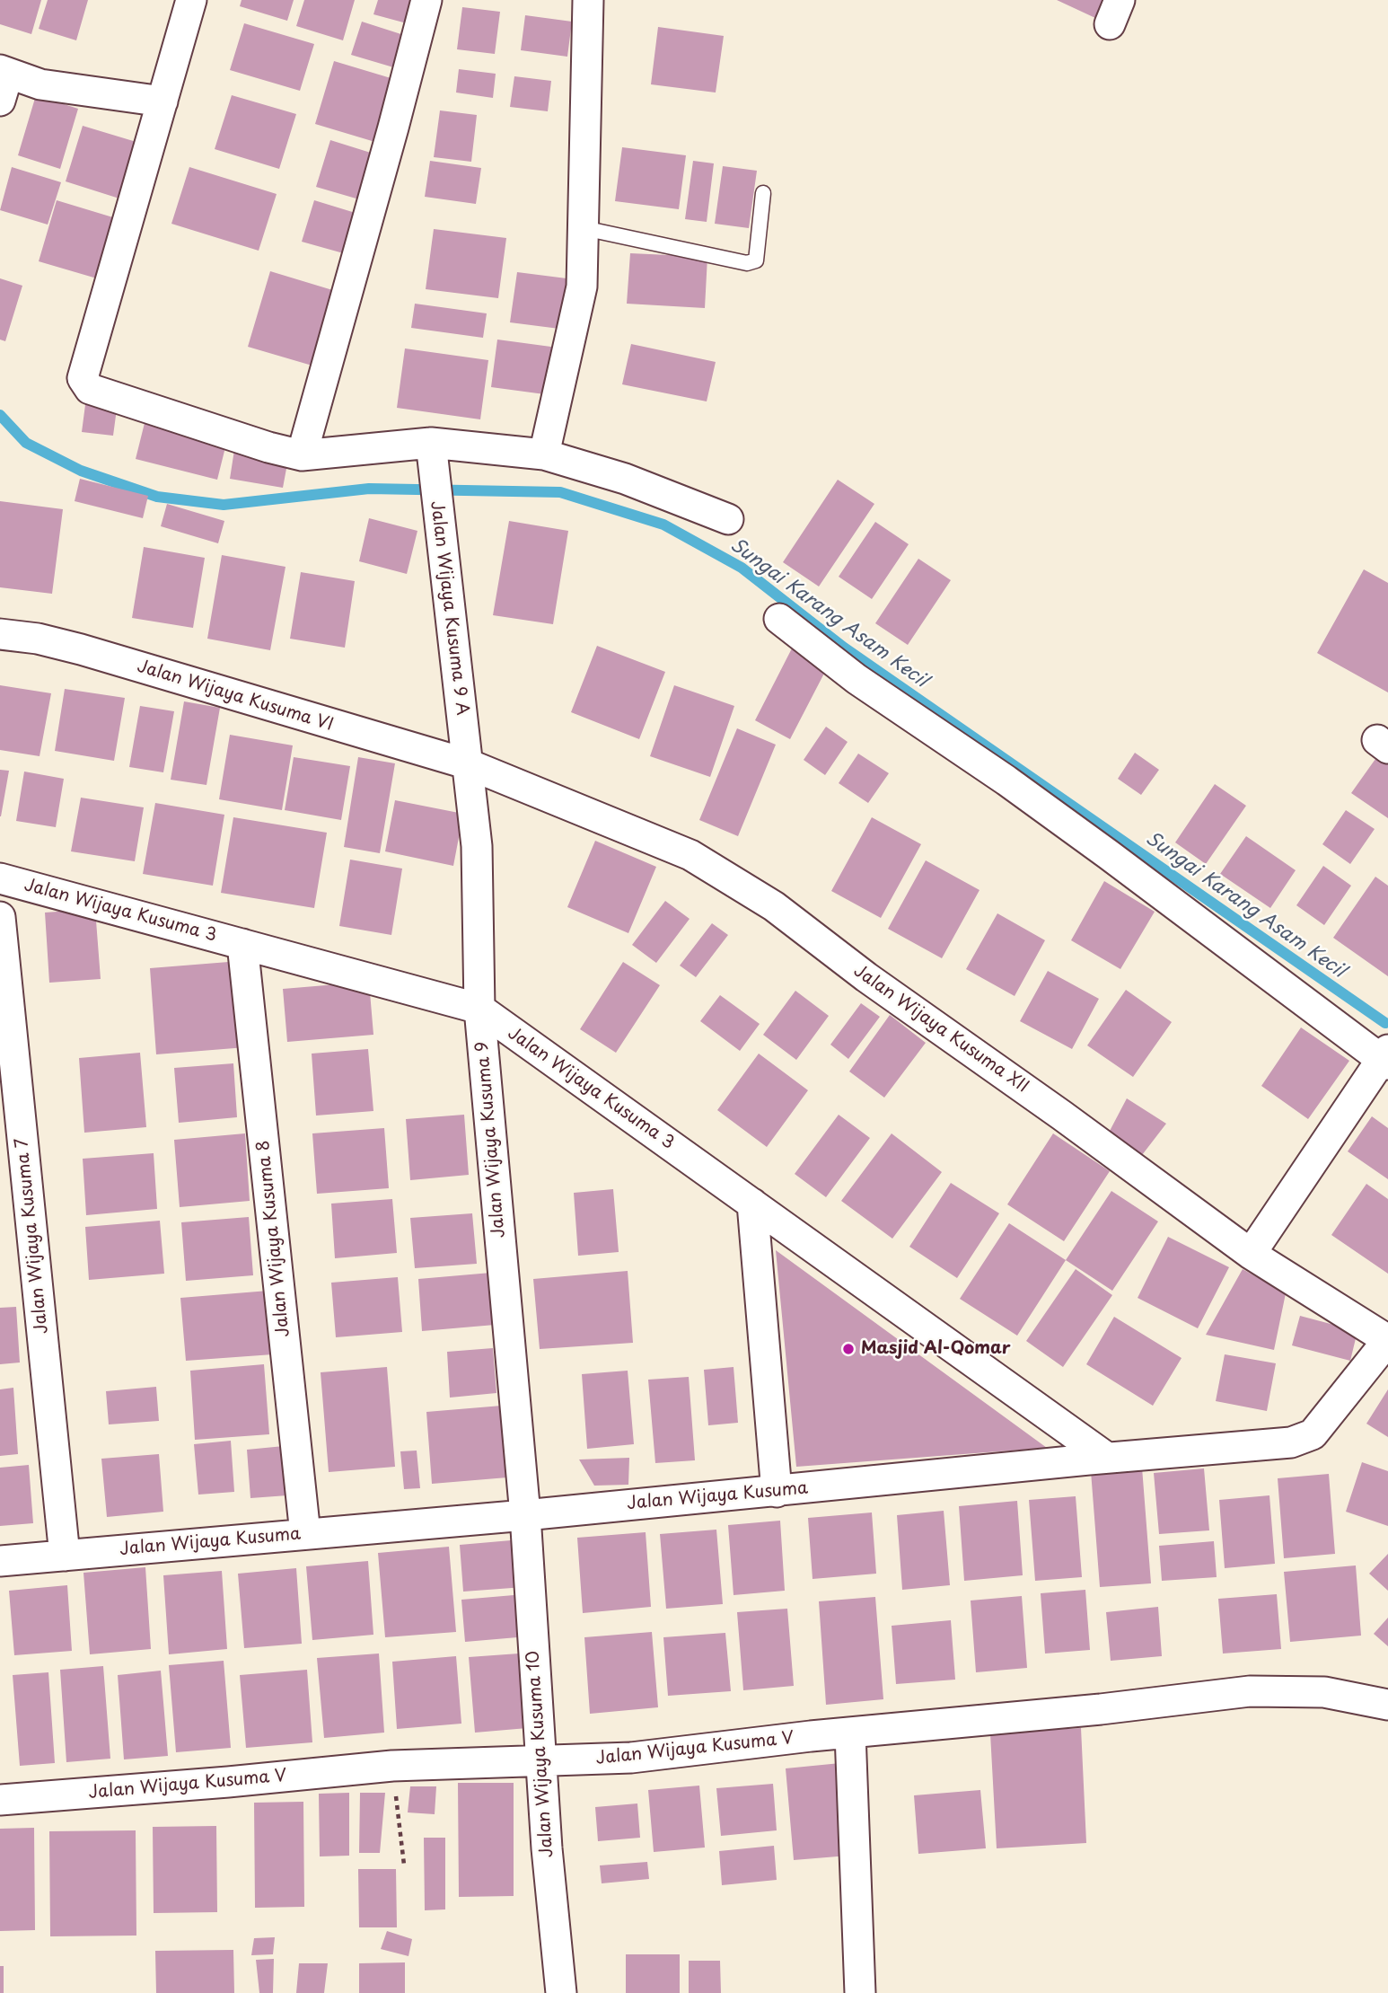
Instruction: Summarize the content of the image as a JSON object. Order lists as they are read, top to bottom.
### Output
{
  "streets": {
    "street": [
      "Jalan Wijaya Kusuma 9 A",
      "Jalan Wijaya Kusuma VI",
      "Jalan Wijaya Kusuma 3",
      "Jalan Wijaya Kusuma XII",
      "Jalan Wijaya Kusuma 9",
      "Jalan Wijaya Kusuma 7",
      "Jalan Wijaya Kusuma 8",
      "Jalan Wijaya Kusuma",
      "Jalan Wijaya Kusuma V",
      "Jalan Wijaya Kusuma 10"
    ]
  },
  "crossings": [
    ["Jalan Wijaya Kusuma 9 A", "Jalan Wijaya Kusuma VI"],
    ["Jalan Wijaya Kusuma 9 A", "Jalan Wijaya Kusuma XII"],
    ["Jalan Wijaya Kusuma 9 A", "Jalan Wijaya Kusuma 9"],
    ["Jalan Wijaya Kusuma VI", "Jalan Wijaya Kusuma XII"],
    ["Jalan Wijaya Kusuma VI", "Jalan Wijaya Kusuma 9"],
    ["Jalan Wijaya Kusuma 3", "Jalan Wijaya Kusuma 9"],
    ["Jalan Wijaya Kusuma 3", "Jalan Wijaya Kusuma 8"],
    ["Jalan Wijaya Kusuma 3", "Jalan Wijaya Kusuma"],
    ["Jalan Wijaya Kusuma XII", "Jalan Wijaya Kusuma 9"],
    ["Jalan Wijaya Kusuma XII", "Jalan Wijaya Kusuma"],
    ["Jalan Wijaya Kusuma 9", "Jalan Wijaya Kusuma"],
    ["Jalan Wijaya Kusuma 9", "Jalan Wijaya Kusuma 10"],
    ["Jalan Wijaya Kusuma 7", "Jalan Wijaya Kusuma"],
    ["Jalan Wijaya Kusuma 8", "Jalan Wijaya Kusuma"],
    ["Jalan Wijaya Kusuma", "Jalan Wijaya Kusuma 10"],
    ["Jalan Wijaya Kusuma V", "Jalan Wijaya Kusuma 10"]
  ],
  "water": ["Sungai Karang Asam Kecil"],
  "places": ["Masjid Al-Qomar"]
}
